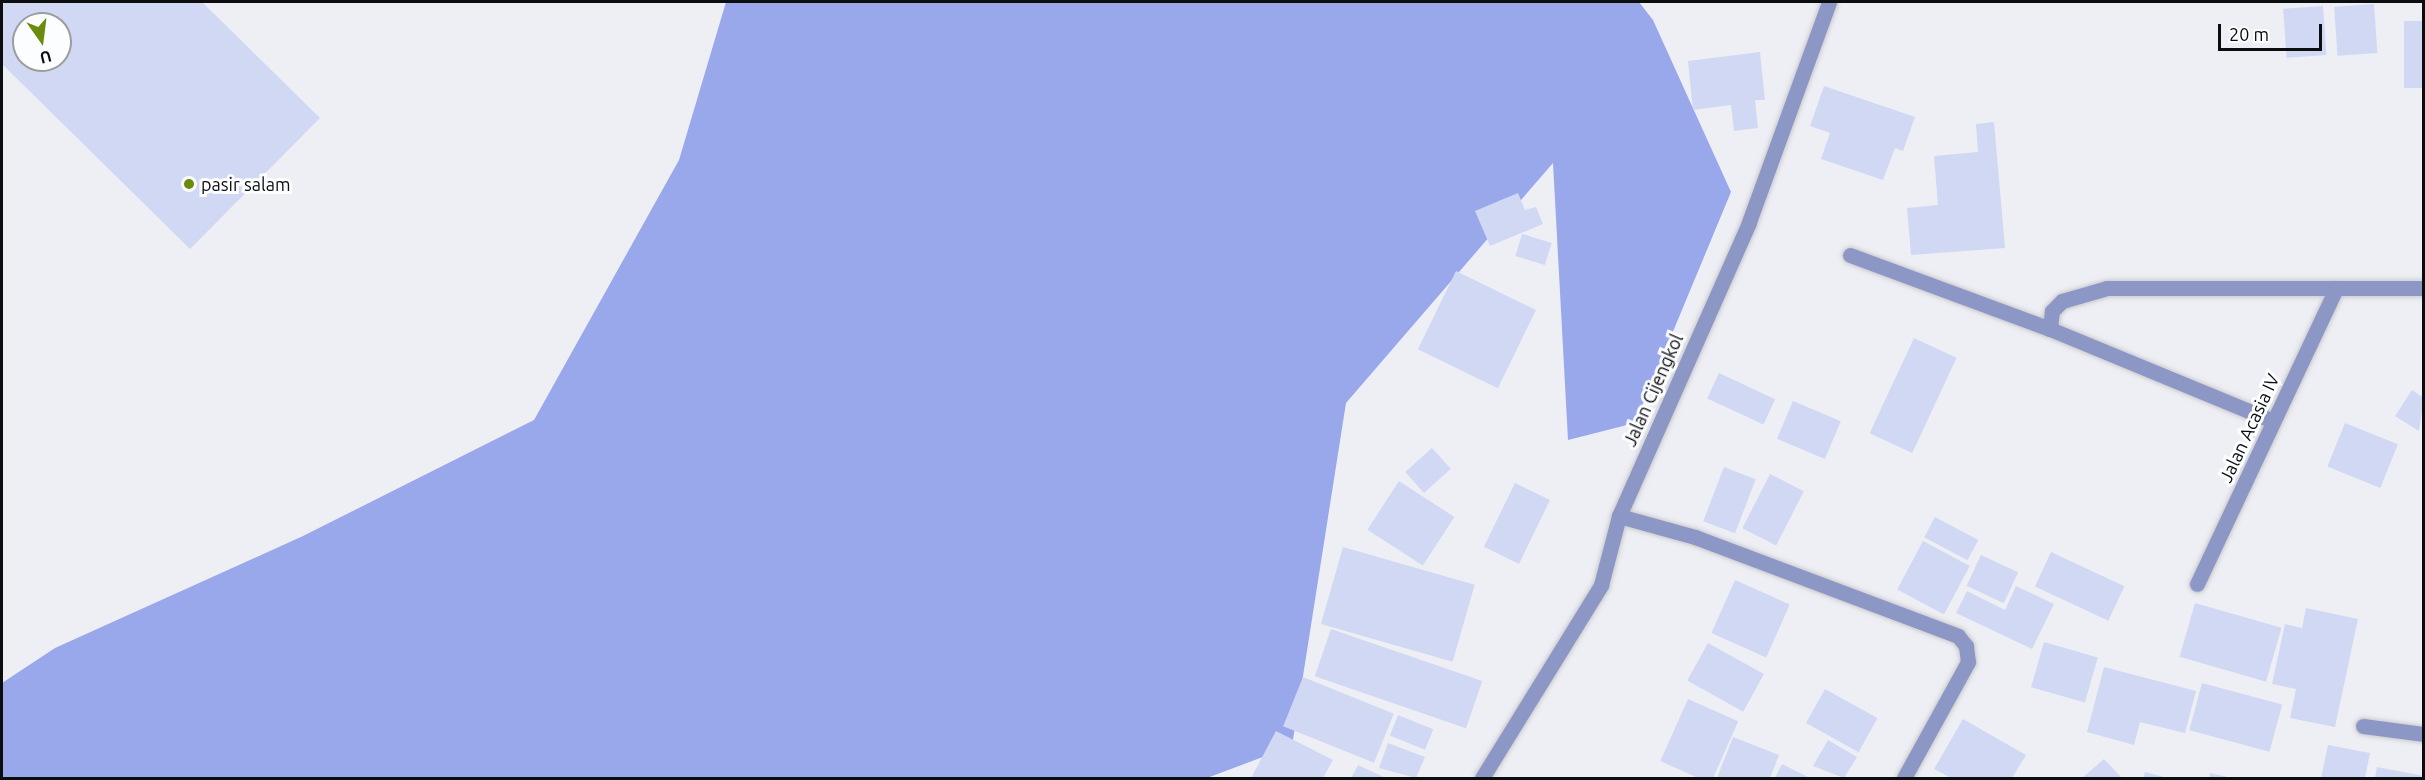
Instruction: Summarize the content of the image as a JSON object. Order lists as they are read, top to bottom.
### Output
{
  "streets": {
    "street": ["Jalan Cijengkol", "Jalan Acasia IV"]
  },
  "places": ["pasir salam"],
  "scale_bar": "20 m",
  "north": "bottom"
}
